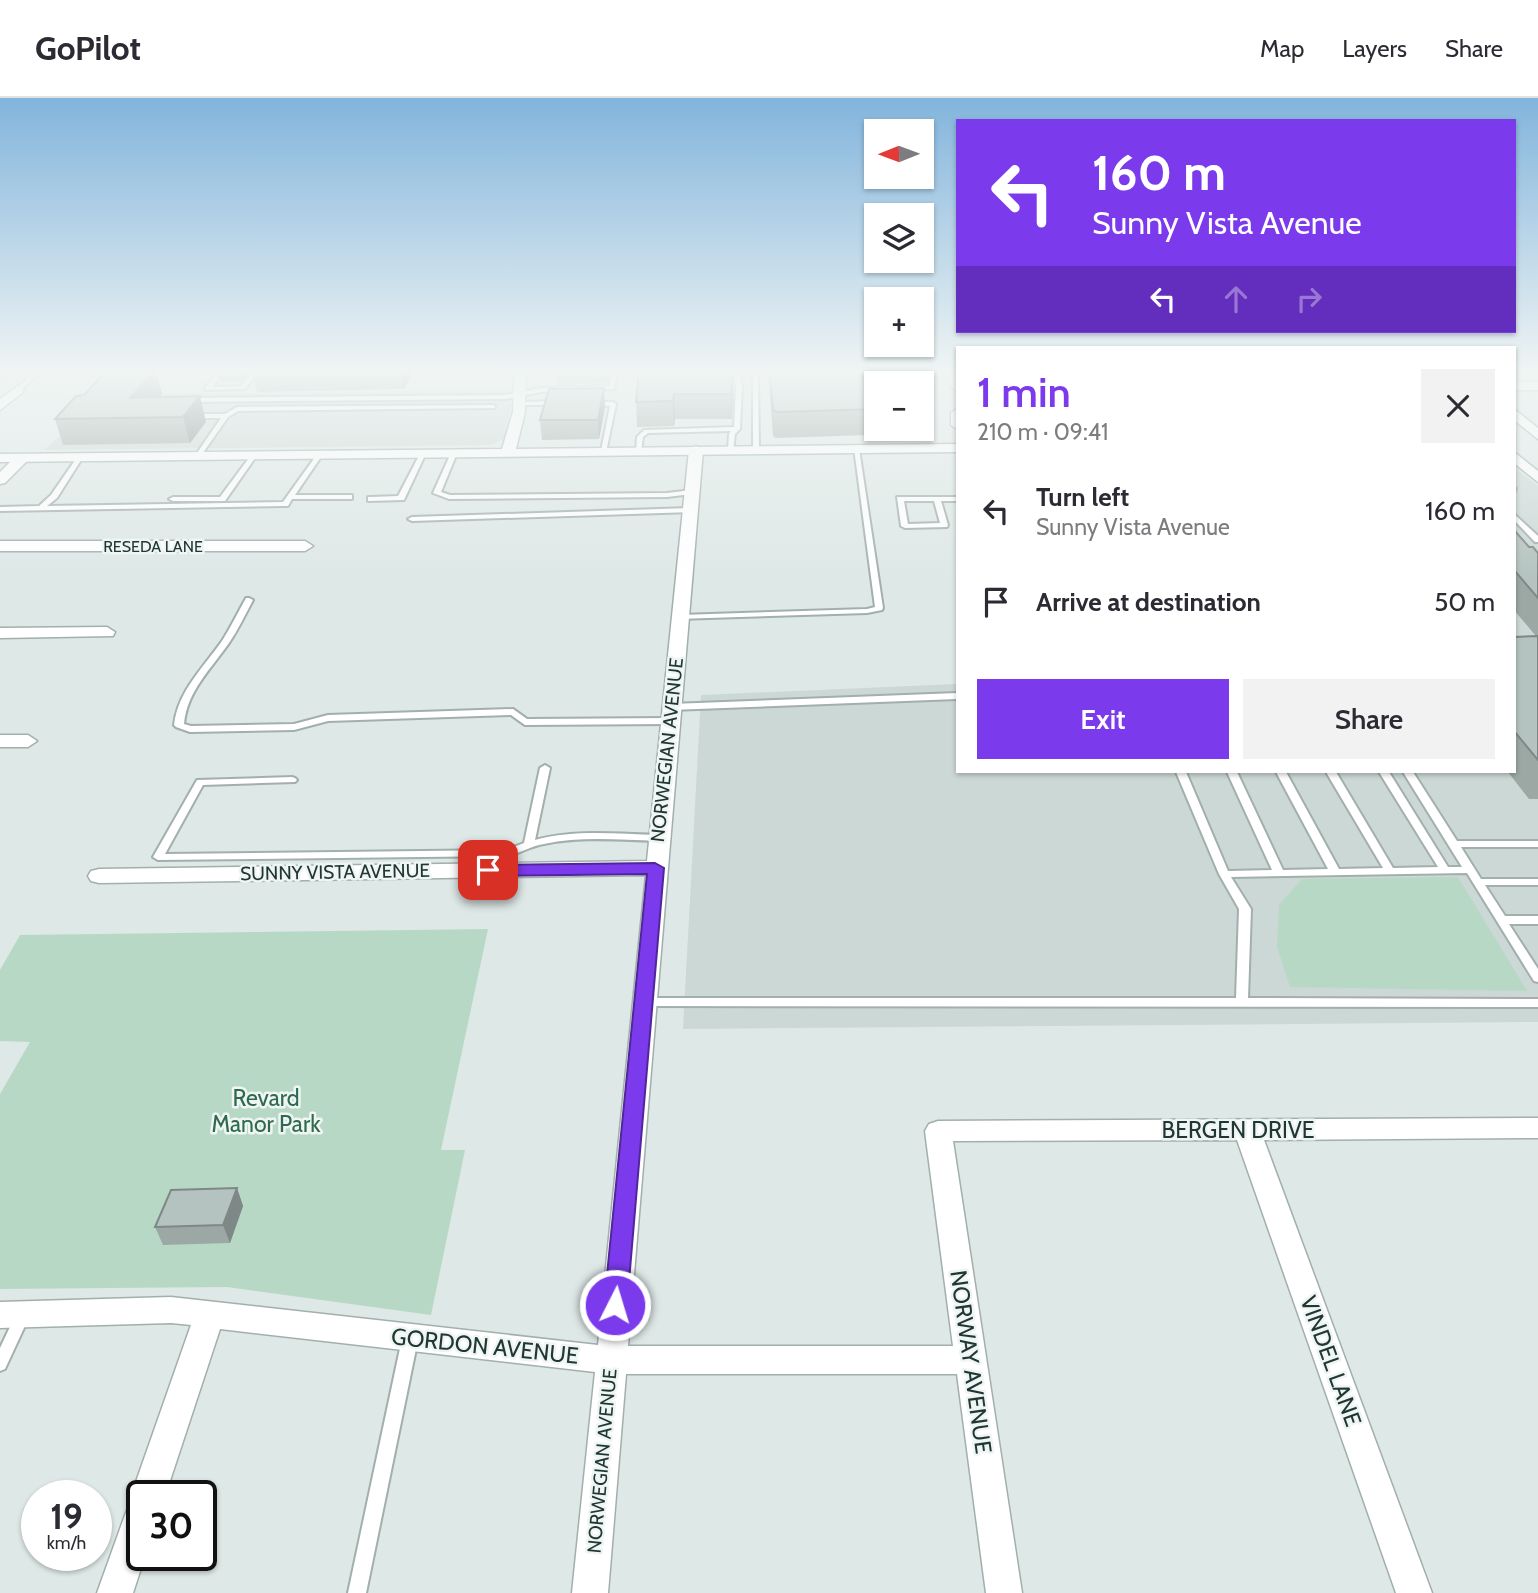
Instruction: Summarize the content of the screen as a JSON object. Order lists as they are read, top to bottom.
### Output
{
  "streets": {
    "street": [
      "RESEDA LANE",
      "NORWEGIAN AVENUE",
      "SUNNY VISTA AVENUE",
      "BERGEN DRIVE",
      "GORDON AVENUE",
      "VINDEL LANE",
      "NORWAY AVENUE"
    ]
  },
  "crossings": [
    ["NORWEGIAN AVENUE", "SUNNY VISTA AVENUE"],
    ["NORWEGIAN AVENUE", "GORDON AVENUE"],
    ["BERGEN DRIVE", "VINDEL LANE"],
    ["BERGEN DRIVE", "NORWAY AVENUE"],
    ["GORDON AVENUE", "NORWAY AVENUE"]
  ],
  "parks": ["Revard Manor Park"],
  "north": "left",
  "page": {
    "header": "GoPilot",
    "nav": ["Map", "Layers", "Share"],
    "map_buttons": ["+", "−"],
    "turn": ["160 m", "Sunny Vista Avenue"],
    "heading": ["1 min", "210 m · 09:41"],
    "list": [
      {
        "name": "Turn left",
        "note": "Sunny Vista Avenue",
        "value": "160 m"
      },
      {
        "name": "Arrive at destination",
        "value": "50 m"
      }
    ],
    "buttons": ["Exit", "Share"],
    "speed": "19 km/h",
    "limit": "30"
  }
}
